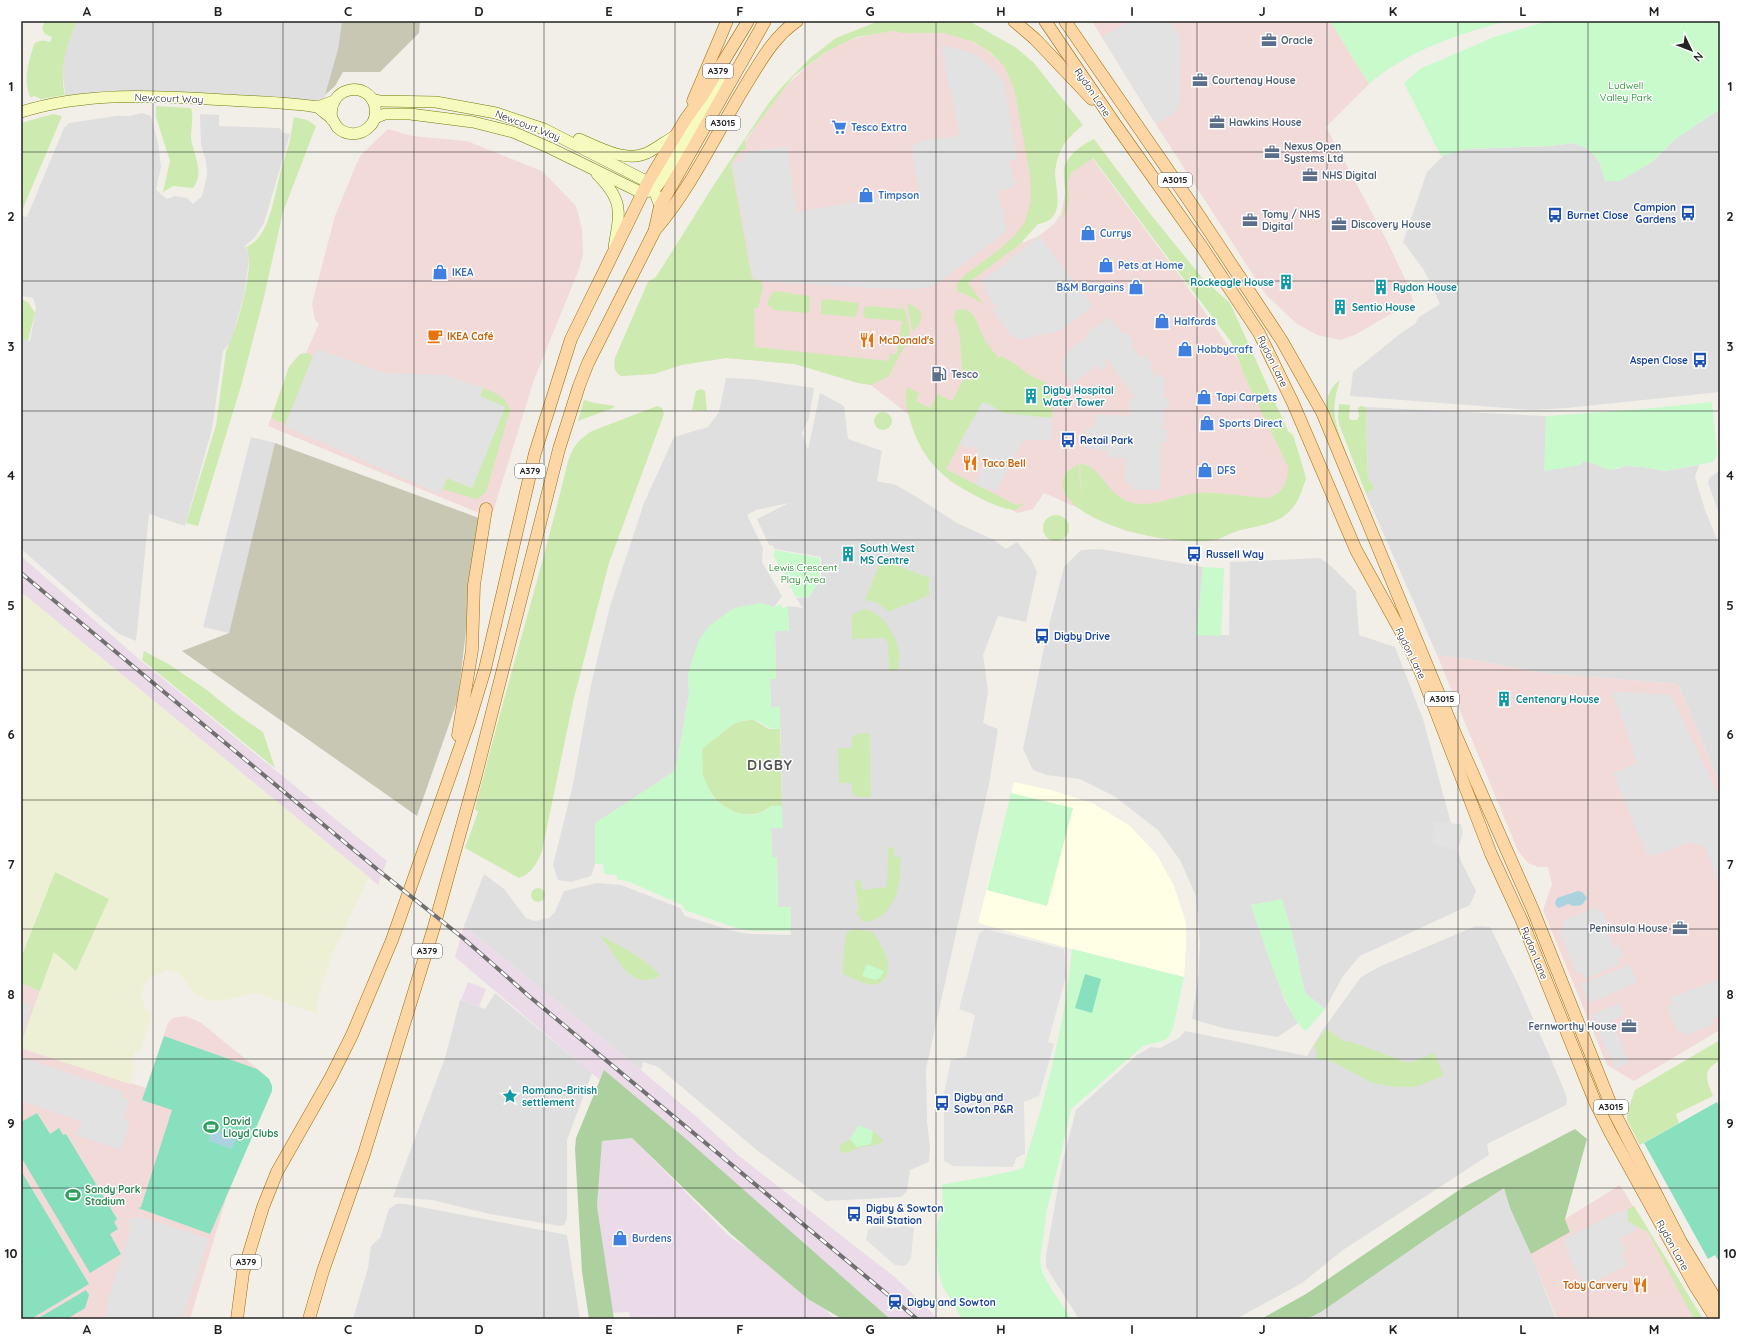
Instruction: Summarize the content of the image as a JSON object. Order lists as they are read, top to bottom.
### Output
{
  "streets": {
    "main road": ["A379", "Rydon Lane", "A3015"],
    "street": ["Newcourt Way"]
  },
  "crossings": [
    ["A379", "Newcourt Way"],
    ["A379", "A3015"],
    ["Rydon Lane", "A3015"]
  ],
  "districts": ["DIGBY"],
  "parks": ["Ludwell Valley Park", "Lewis Crescent Play Area"],
  "places": {
    "office": [
      "Oracle",
      "Courtenay House",
      "Hawkins House",
      "Nexus Open Systems Ltd",
      "NHS Digital",
      "Tomy / NHS Digital",
      "Discovery House",
      "Peninsula House",
      "Fernworthy House"
    ],
    "supermarket": ["Tesco Extra"],
    "shop": [
      "Timpson",
      "Currys",
      "Pets at Home",
      "IKEA",
      "B&M Bargains",
      "Halfords",
      "Hobbycraft",
      "Tapi Carpets",
      "Sports Direct",
      "DFS",
      "Burdens"
    ],
    "bus stop": [
      "Campion Gardens",
      "Burnet Close",
      "Aspen Close",
      "Retail Park",
      "Russell Way",
      "Digby Drive",
      "Digby and Sowton P&R",
      "Digby & Sowton Rail Station"
    ],
    "building": [
      "Rockeagle House",
      "Rydon House",
      "Sentio House",
      "Digby Hospital Water Tower",
      "South West MS Centre",
      "Centenary House"
    ],
    "cafe": ["IKEA Café"],
    "restaurant": ["McDonald's", "Taco Bell", "Toby Carvery"],
    "fuel station": ["Tesco"],
    "place": ["Romano-British settlement"],
    "sports": ["David Lloyd Clubs", "Sandy Park Stadium"],
    "station": ["Digby and Sowton"]
  },
  "north": "bottom right",
  "grid": {
    "columns": [
      "A",
      "B",
      "C",
      "D",
      "E",
      "F",
      "G",
      "H",
      "I",
      "J",
      "K",
      "L",
      "M"
    ],
    "rows": [
      "1",
      "2",
      "3",
      "4",
      "5",
      "6",
      "7",
      "8",
      "9",
      "10"
    ]
  }
}
